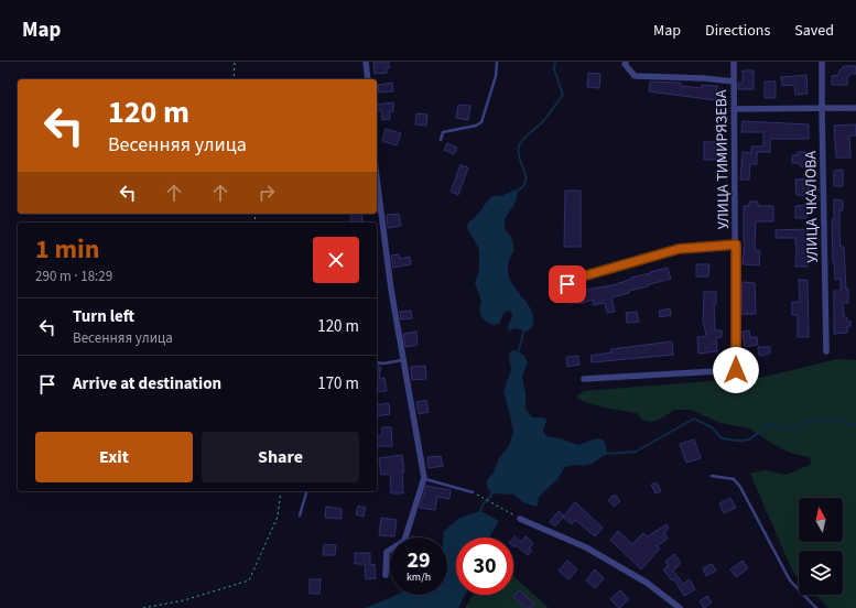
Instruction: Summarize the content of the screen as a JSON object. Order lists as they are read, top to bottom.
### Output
{
  "streets": {
    "street": ["УЛИЦА ТИМИРЯЗЕВА", "УЛИЦА ЧКАЛОВА"]
  },
  "north": "top",
  "page": {
    "header": "Map",
    "nav": ["Map", "Directions", "Saved"],
    "turn": ["120 m", "Весенняя улица"],
    "heading": ["1 min", "290 m · 18:29"],
    "list": [
      {
        "name": "Turn left",
        "note": "Весенняя улица",
        "value": "120 m"
      },
      {
        "name": "Arrive at destination",
        "value": "170 m"
      }
    ],
    "buttons": ["Exit", "Share"],
    "speed": "29 km/h",
    "limit": "30"
  }
}
